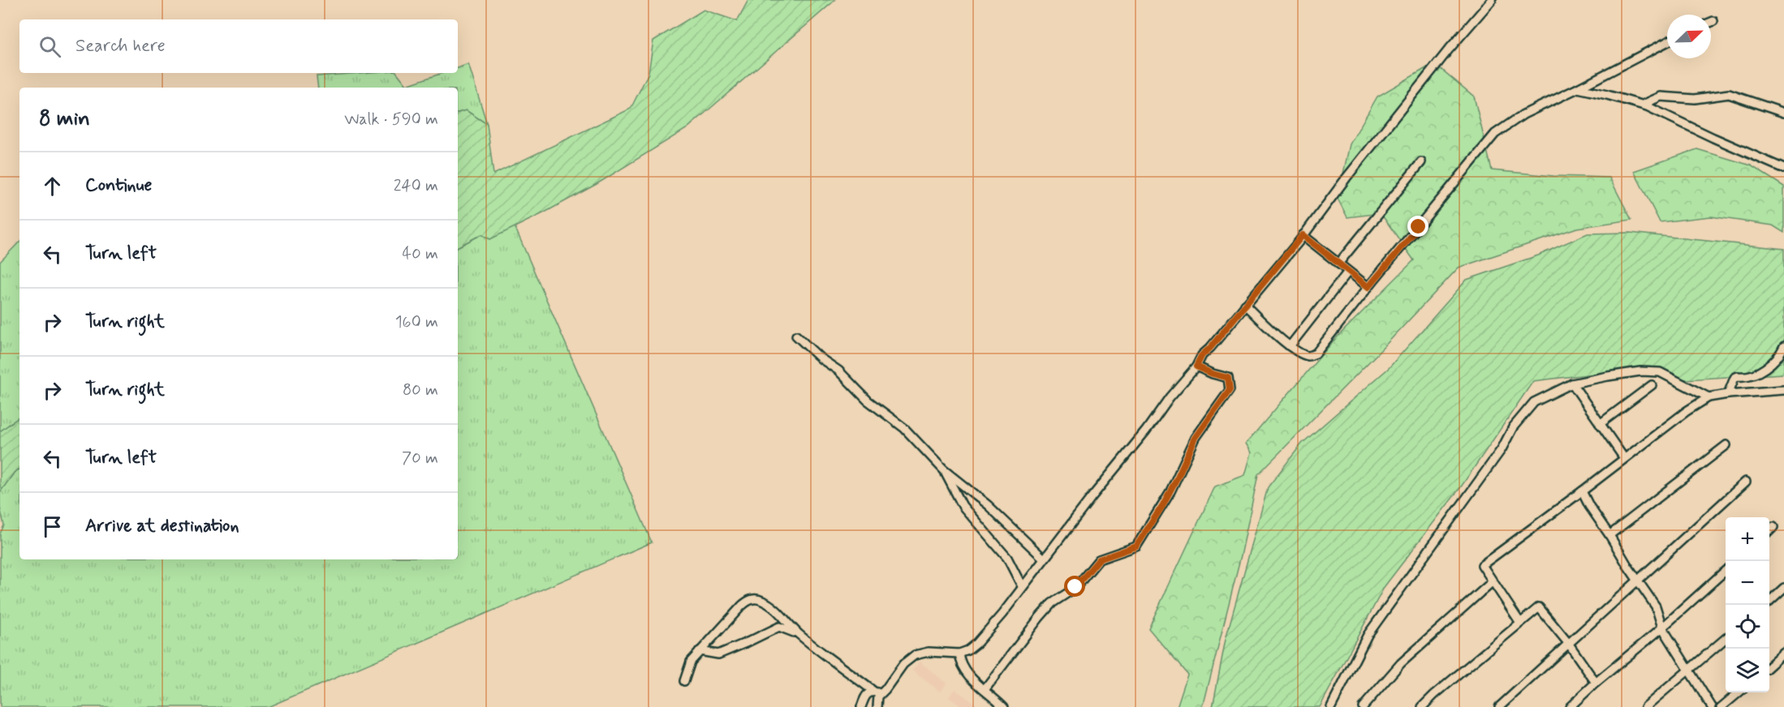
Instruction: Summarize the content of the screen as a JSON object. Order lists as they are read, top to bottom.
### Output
{
  "north": "top right",
  "page": {
    "search": "Search here",
    "heading": ["8 min", "Walk · 590 m"],
    "list": [
      ["Continue", "240 m"],
      ["Turn left", "40 m"],
      ["Turn right", "160 m"],
      ["Turn right", "80 m"],
      ["Turn left", "70 m"],
      "Arrive at destination"
    ],
    "map_buttons": ["+", "−"]
  }
}
